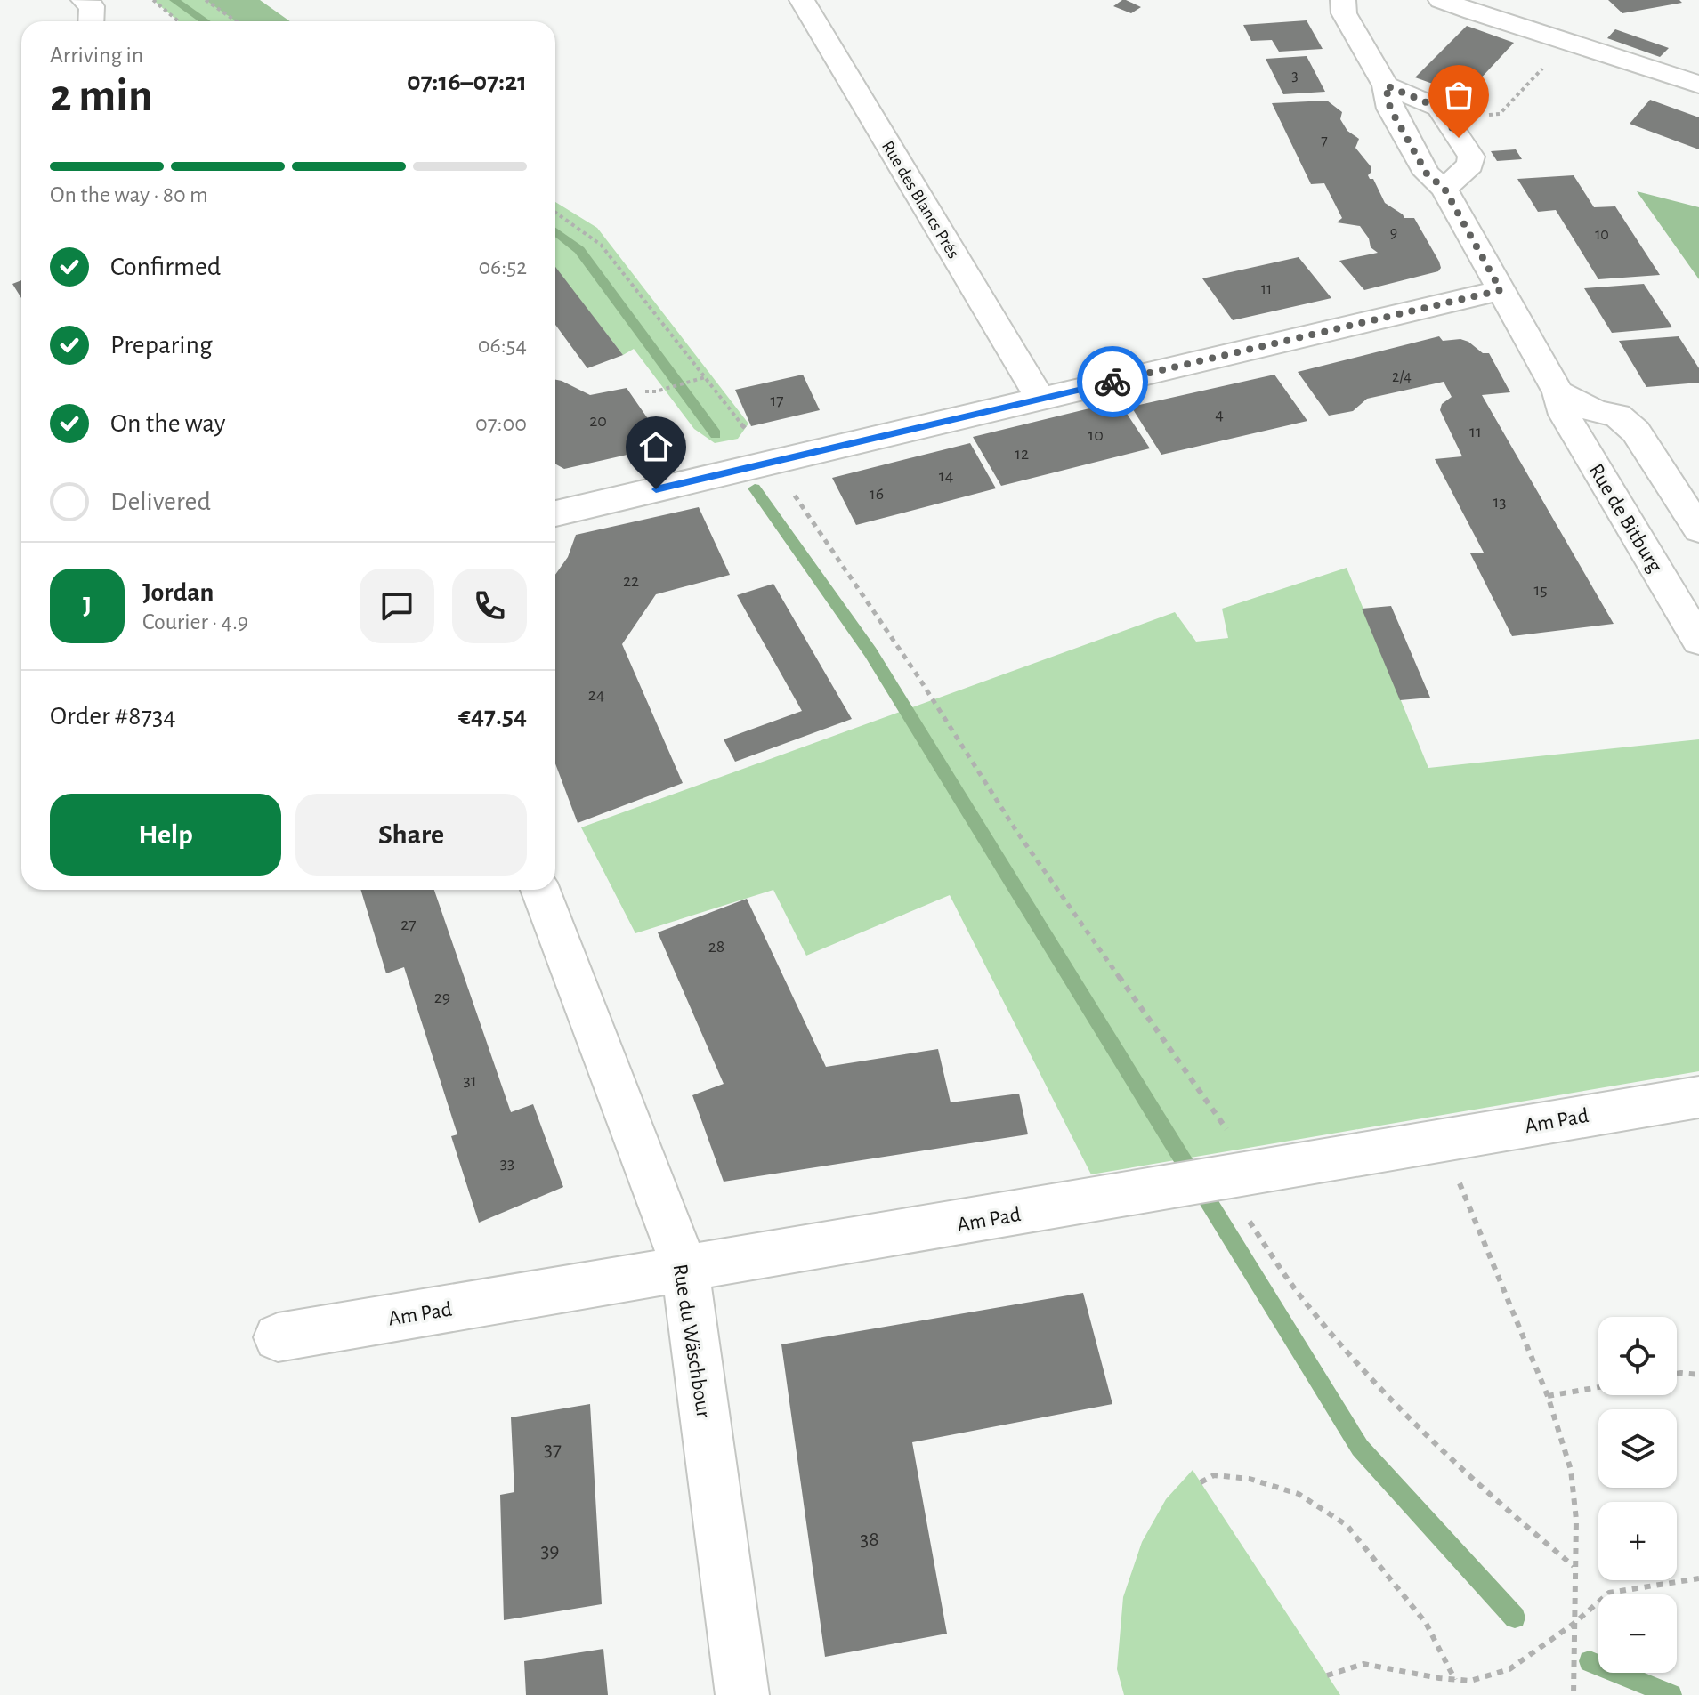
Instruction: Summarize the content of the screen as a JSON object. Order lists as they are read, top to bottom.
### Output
{
  "streets": {
    "street": [
      "Rue des Blancs Prés",
      "Rue de Bitburg",
      "Am Pad",
      "Rue du Wäschbour"
    ]
  },
  "crossings": [
    ["Am Pad", "Rue du Wäschbour"]
  ],
  "house_numbers": [
    "3",
    "7",
    "9",
    "10",
    "11",
    "2/4",
    "17",
    "4",
    "20",
    "11",
    "10",
    "12",
    "14",
    "16",
    "13",
    "22",
    "15",
    "24",
    "27",
    "28",
    "29",
    "31",
    "33",
    "37",
    "38",
    "39"
  ],
  "page": {
    "heading": ["2 min", "Arriving in", "07:16–07:21"],
    "panel": [
      "Jordan",
      "Courier · 4.9",
      "Order #8734",
      "€47.54"
    ],
    "bar": "On the way · 80 m",
    "list": [
      ["Confirmed", "06:52"],
      ["Preparing", "06:54"],
      ["On the way", "07:00"],
      "Delivered"
    ],
    "round": "J",
    "buttons": ["Help", "Share"],
    "map_buttons": ["+", "−"]
  }
}
